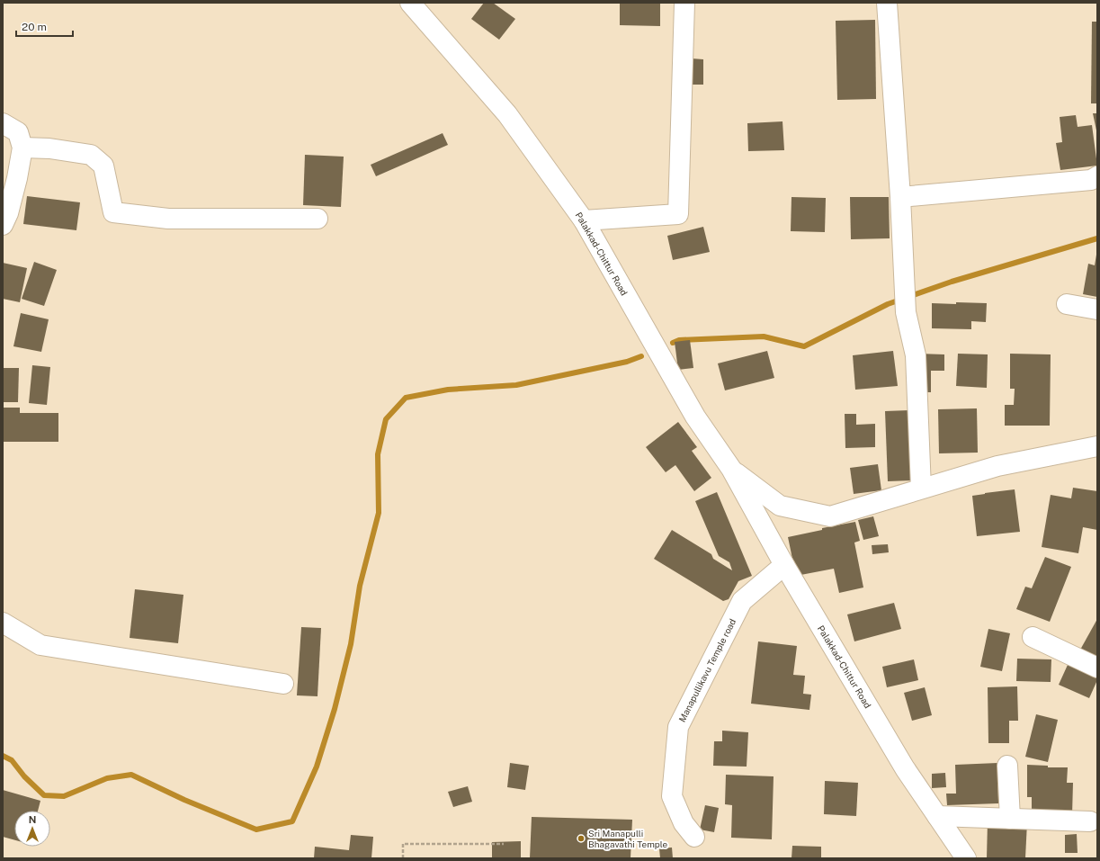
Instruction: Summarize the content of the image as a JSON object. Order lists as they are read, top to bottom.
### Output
{
  "streets": {
    "street": ["Palakkad-Chittur Road", "Manapullikavu Temple road"]
  },
  "crossings": [
    ["Palakkad-Chittur Road", "Manapullikavu Temple road"]
  ],
  "places": ["Sri Manapulli Bhagavathi Temple"],
  "scale_bar": "20 m",
  "north": "top"
}
